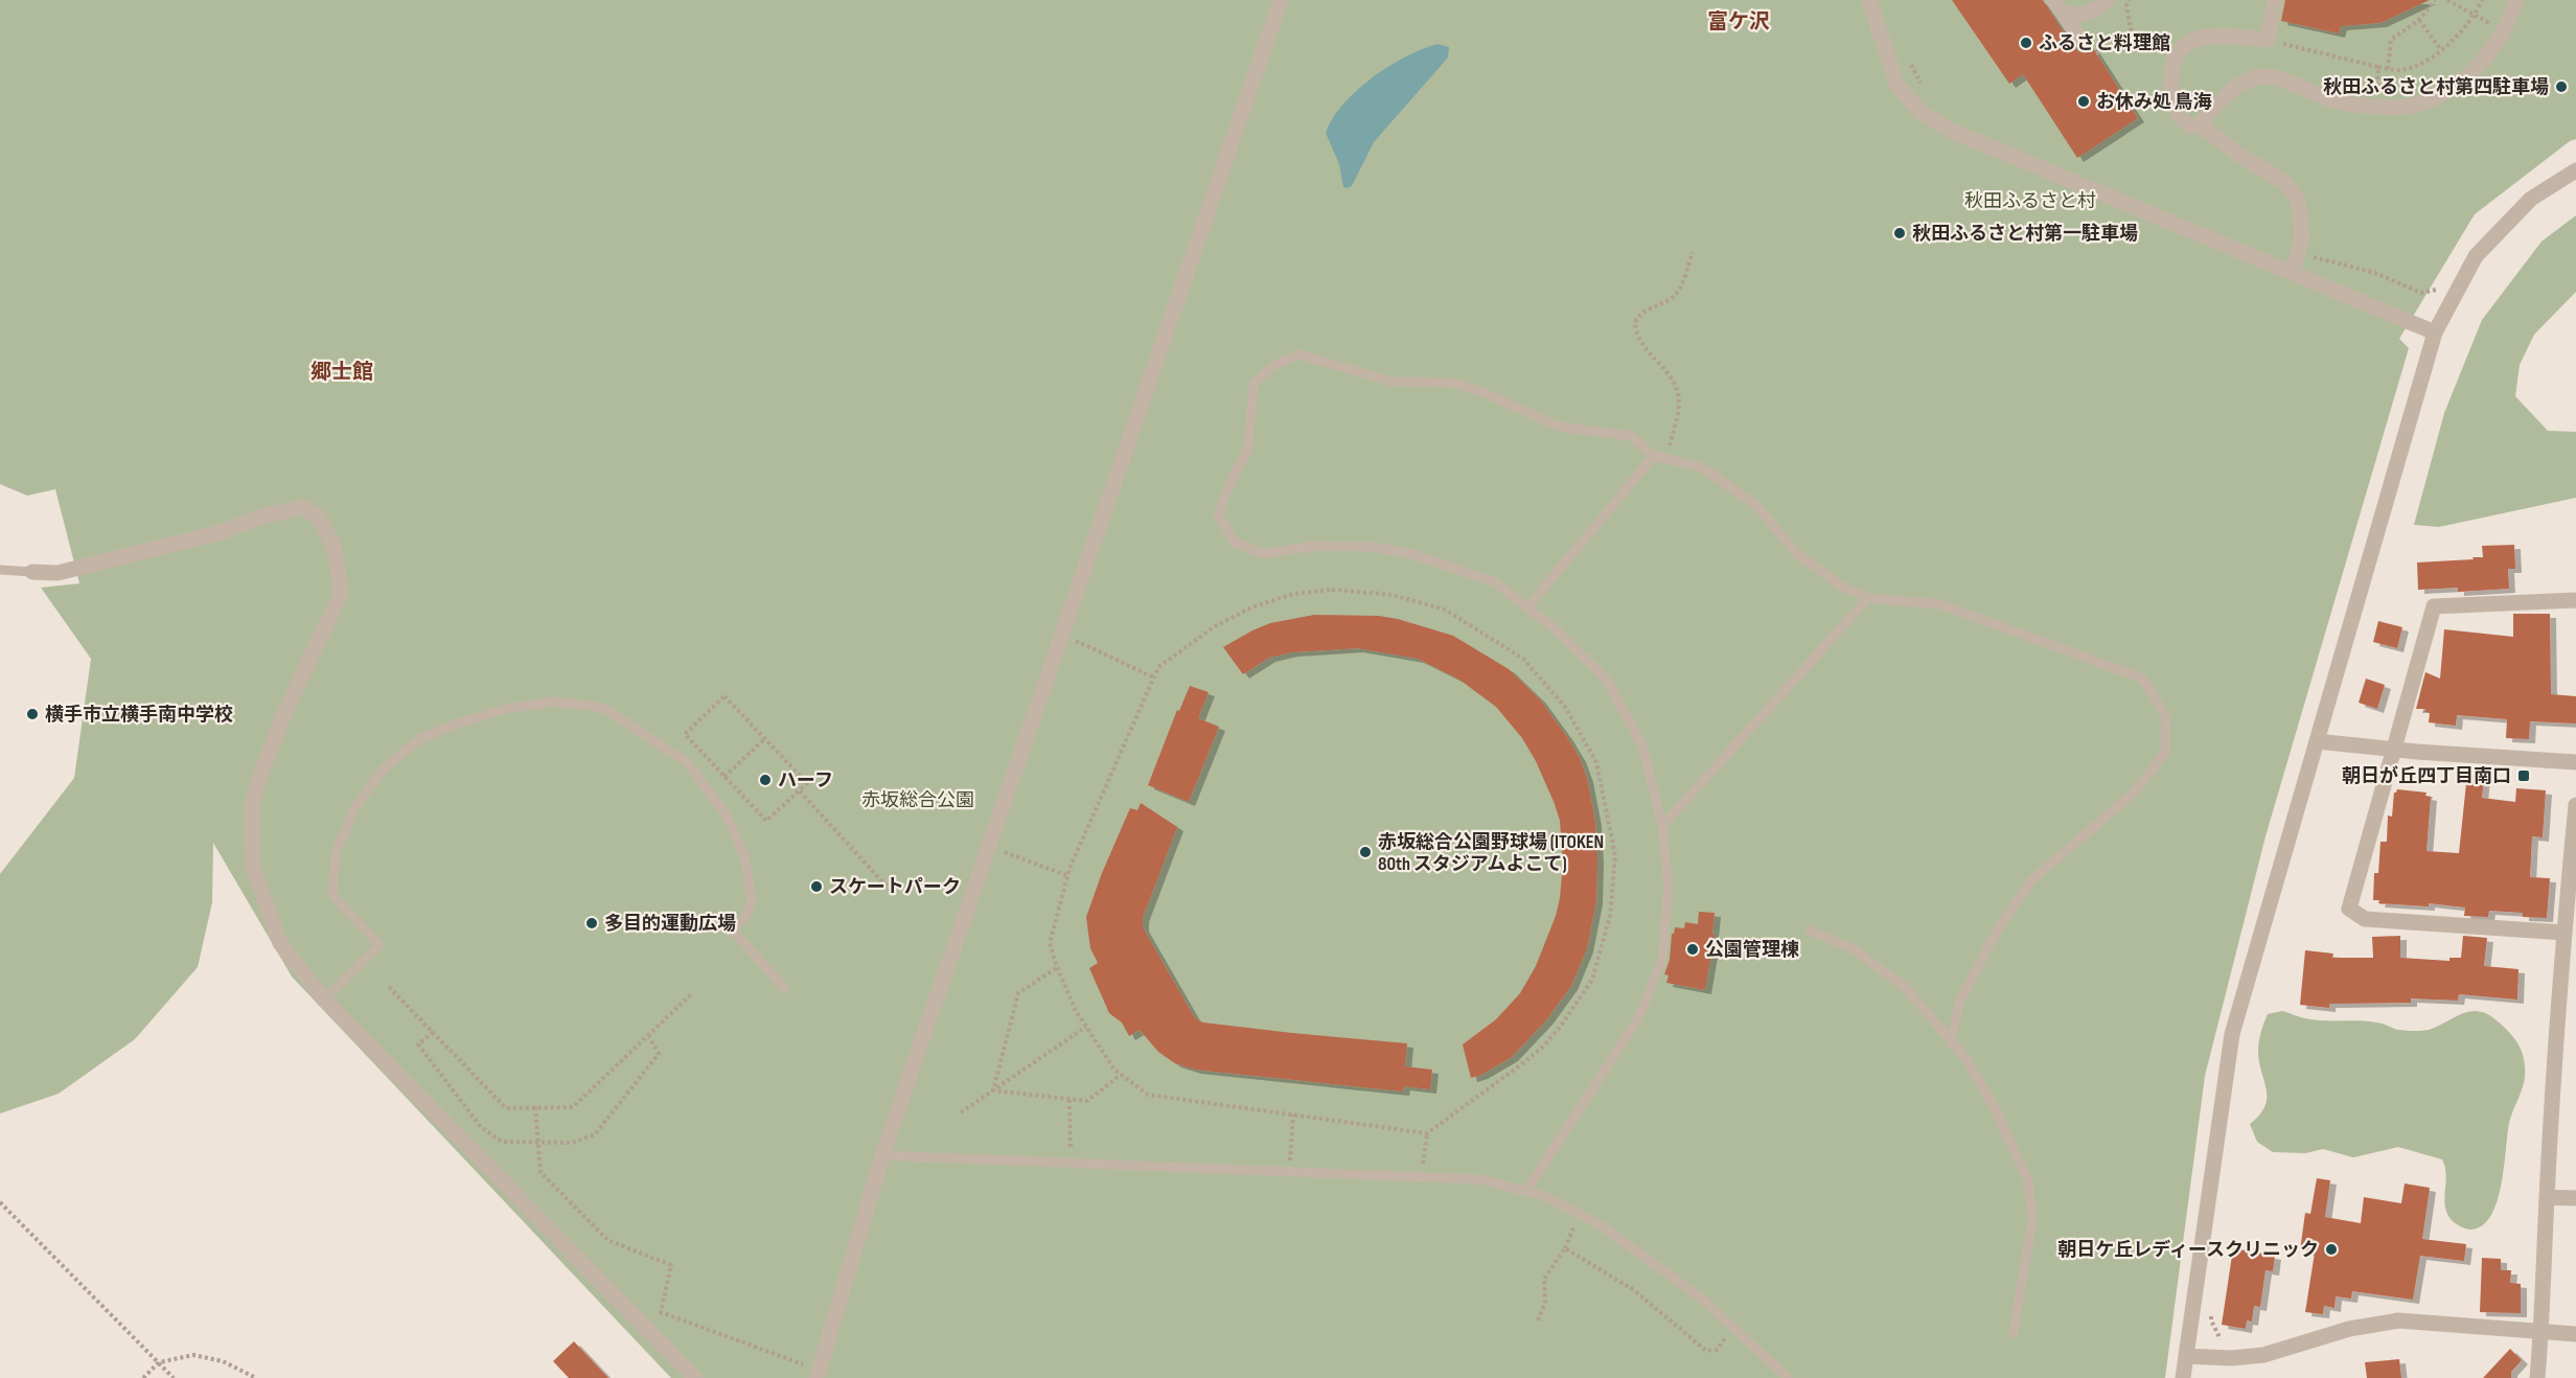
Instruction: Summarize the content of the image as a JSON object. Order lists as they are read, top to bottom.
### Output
{
  "districts": ["富ケ沢", "郷士館"],
  "parks": ["秋田ふるさと村", "赤坂総合公園"],
  "places": {
    "other": [
      "ふるさと料理館",
      "秋田ふるさと村第四駐車場",
      "お休み処 鳥海",
      "秋田ふるさと村第一駐車場",
      "横手市立横手南中学校",
      "ハーフ",
      "赤坂総合公園野球場 (ITOKEN 80th スタジアムよこて)",
      "スケートパーク",
      "多目的運動広場",
      "公園管理棟",
      "朝日ケ丘レディースクリニック"
    ],
    "transit": ["朝日が丘四丁目南口"]
  }
}
